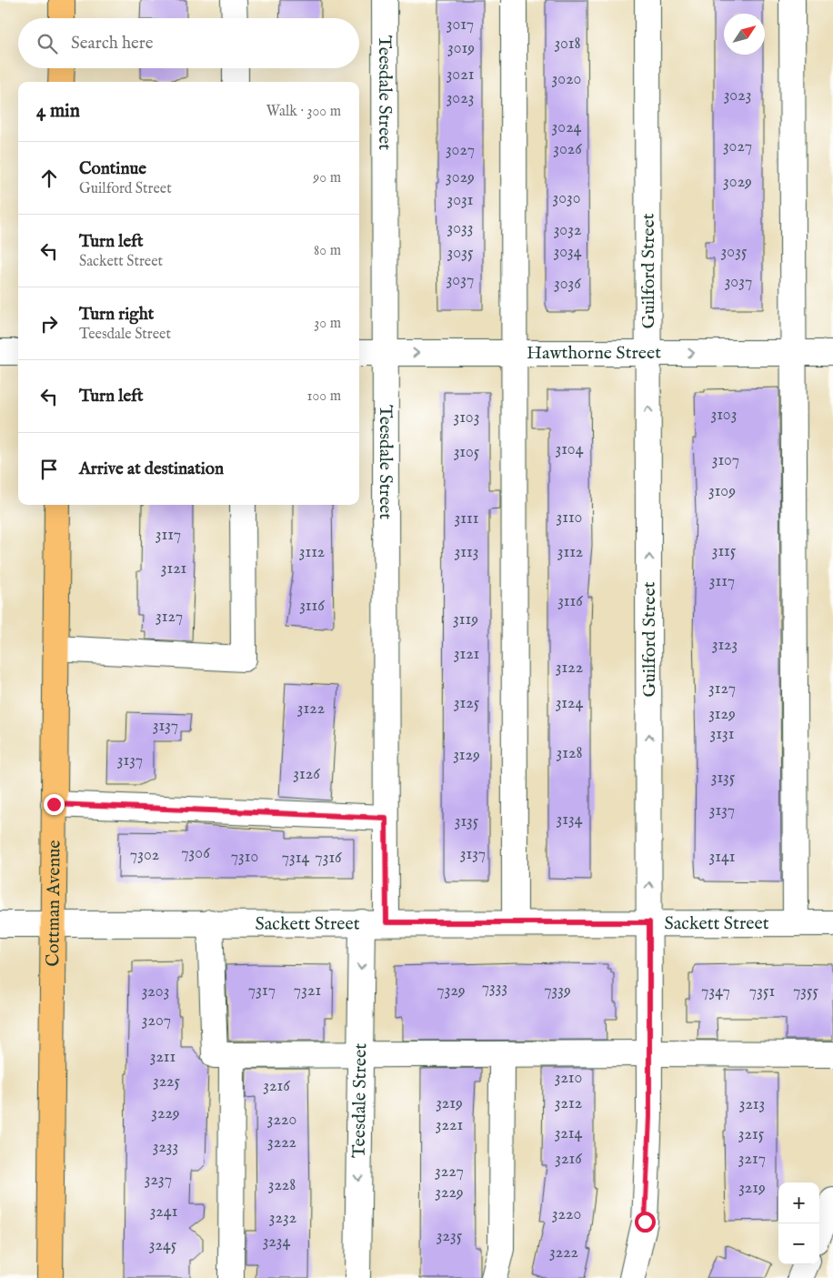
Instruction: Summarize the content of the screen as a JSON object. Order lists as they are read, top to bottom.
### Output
{
  "streets": {
    "main road": ["Cottman Avenue"],
    "street": [
      "Teesdale Street",
      "Guilford Street",
      "Hawthorne Street",
      "Sackett Street"
    ]
  },
  "crossings": [
    ["Teesdale Street", "Hawthorne Street"],
    ["Teesdale Street", "Sackett Street"],
    ["Guilford Street", "Hawthorne Street"],
    ["Guilford Street", "Sackett Street"],
    ["Cottman Avenue", "Sackett Street"]
  ],
  "one_way": ["Hawthorne Street"],
  "house_numbers": [
    "3017",
    "3018",
    "3019",
    "3021",
    "3020",
    "3023",
    "3023",
    "3024",
    "3027",
    "3026",
    "3027",
    "3029",
    "3029",
    "3030",
    "3031",
    "3033",
    "3032",
    "3034",
    "3035",
    "3035",
    "3037",
    "3037",
    "3036",
    "3103",
    "3103",
    "3104",
    "3105",
    "3107",
    "3109",
    "3110",
    "3111",
    "3117",
    "3115",
    "3112",
    "3113",
    "3112",
    "3121",
    "3117",
    "3116",
    "3116",
    "3127",
    "3119",
    "3123",
    "3121",
    "3122",
    "3127",
    "3125",
    "3124",
    "3122",
    "3129",
    "3137",
    "3131",
    "3128",
    "3129",
    "3137",
    "3126",
    "3135",
    "3137",
    "3134",
    "3135",
    "7306",
    "3137",
    "7302",
    "7310",
    "3141",
    "7314",
    "7316",
    "7333",
    "7317",
    "7321",
    "7329",
    "7339",
    "3203",
    "7347",
    "7351",
    "7355",
    "3207",
    "3211",
    "3210",
    "3225",
    "3216",
    "3219",
    "3212",
    "3213",
    "3229",
    "3220",
    "3221",
    "3214",
    "3215",
    "3222",
    "3233",
    "3216",
    "3217",
    "3227",
    "3237",
    "3228",
    "3219",
    "3229",
    "3241",
    "3220",
    "3232",
    "3235",
    "3234",
    "3245",
    "3222"
  ],
  "north": "top right",
  "page": {
    "search": "Search here",
    "heading": ["4 min", "Walk · 300 m"],
    "list": [
      ["Continue", "Guilford Street", "90 m"],
      ["Turn left", "Sackett Street", "80 m"],
      ["Turn right", "Teesdale Street", "30 m"],
      ["Turn left", "100 m"],
      "Arrive at destination"
    ],
    "map_buttons": ["+", "−"]
  }
}
